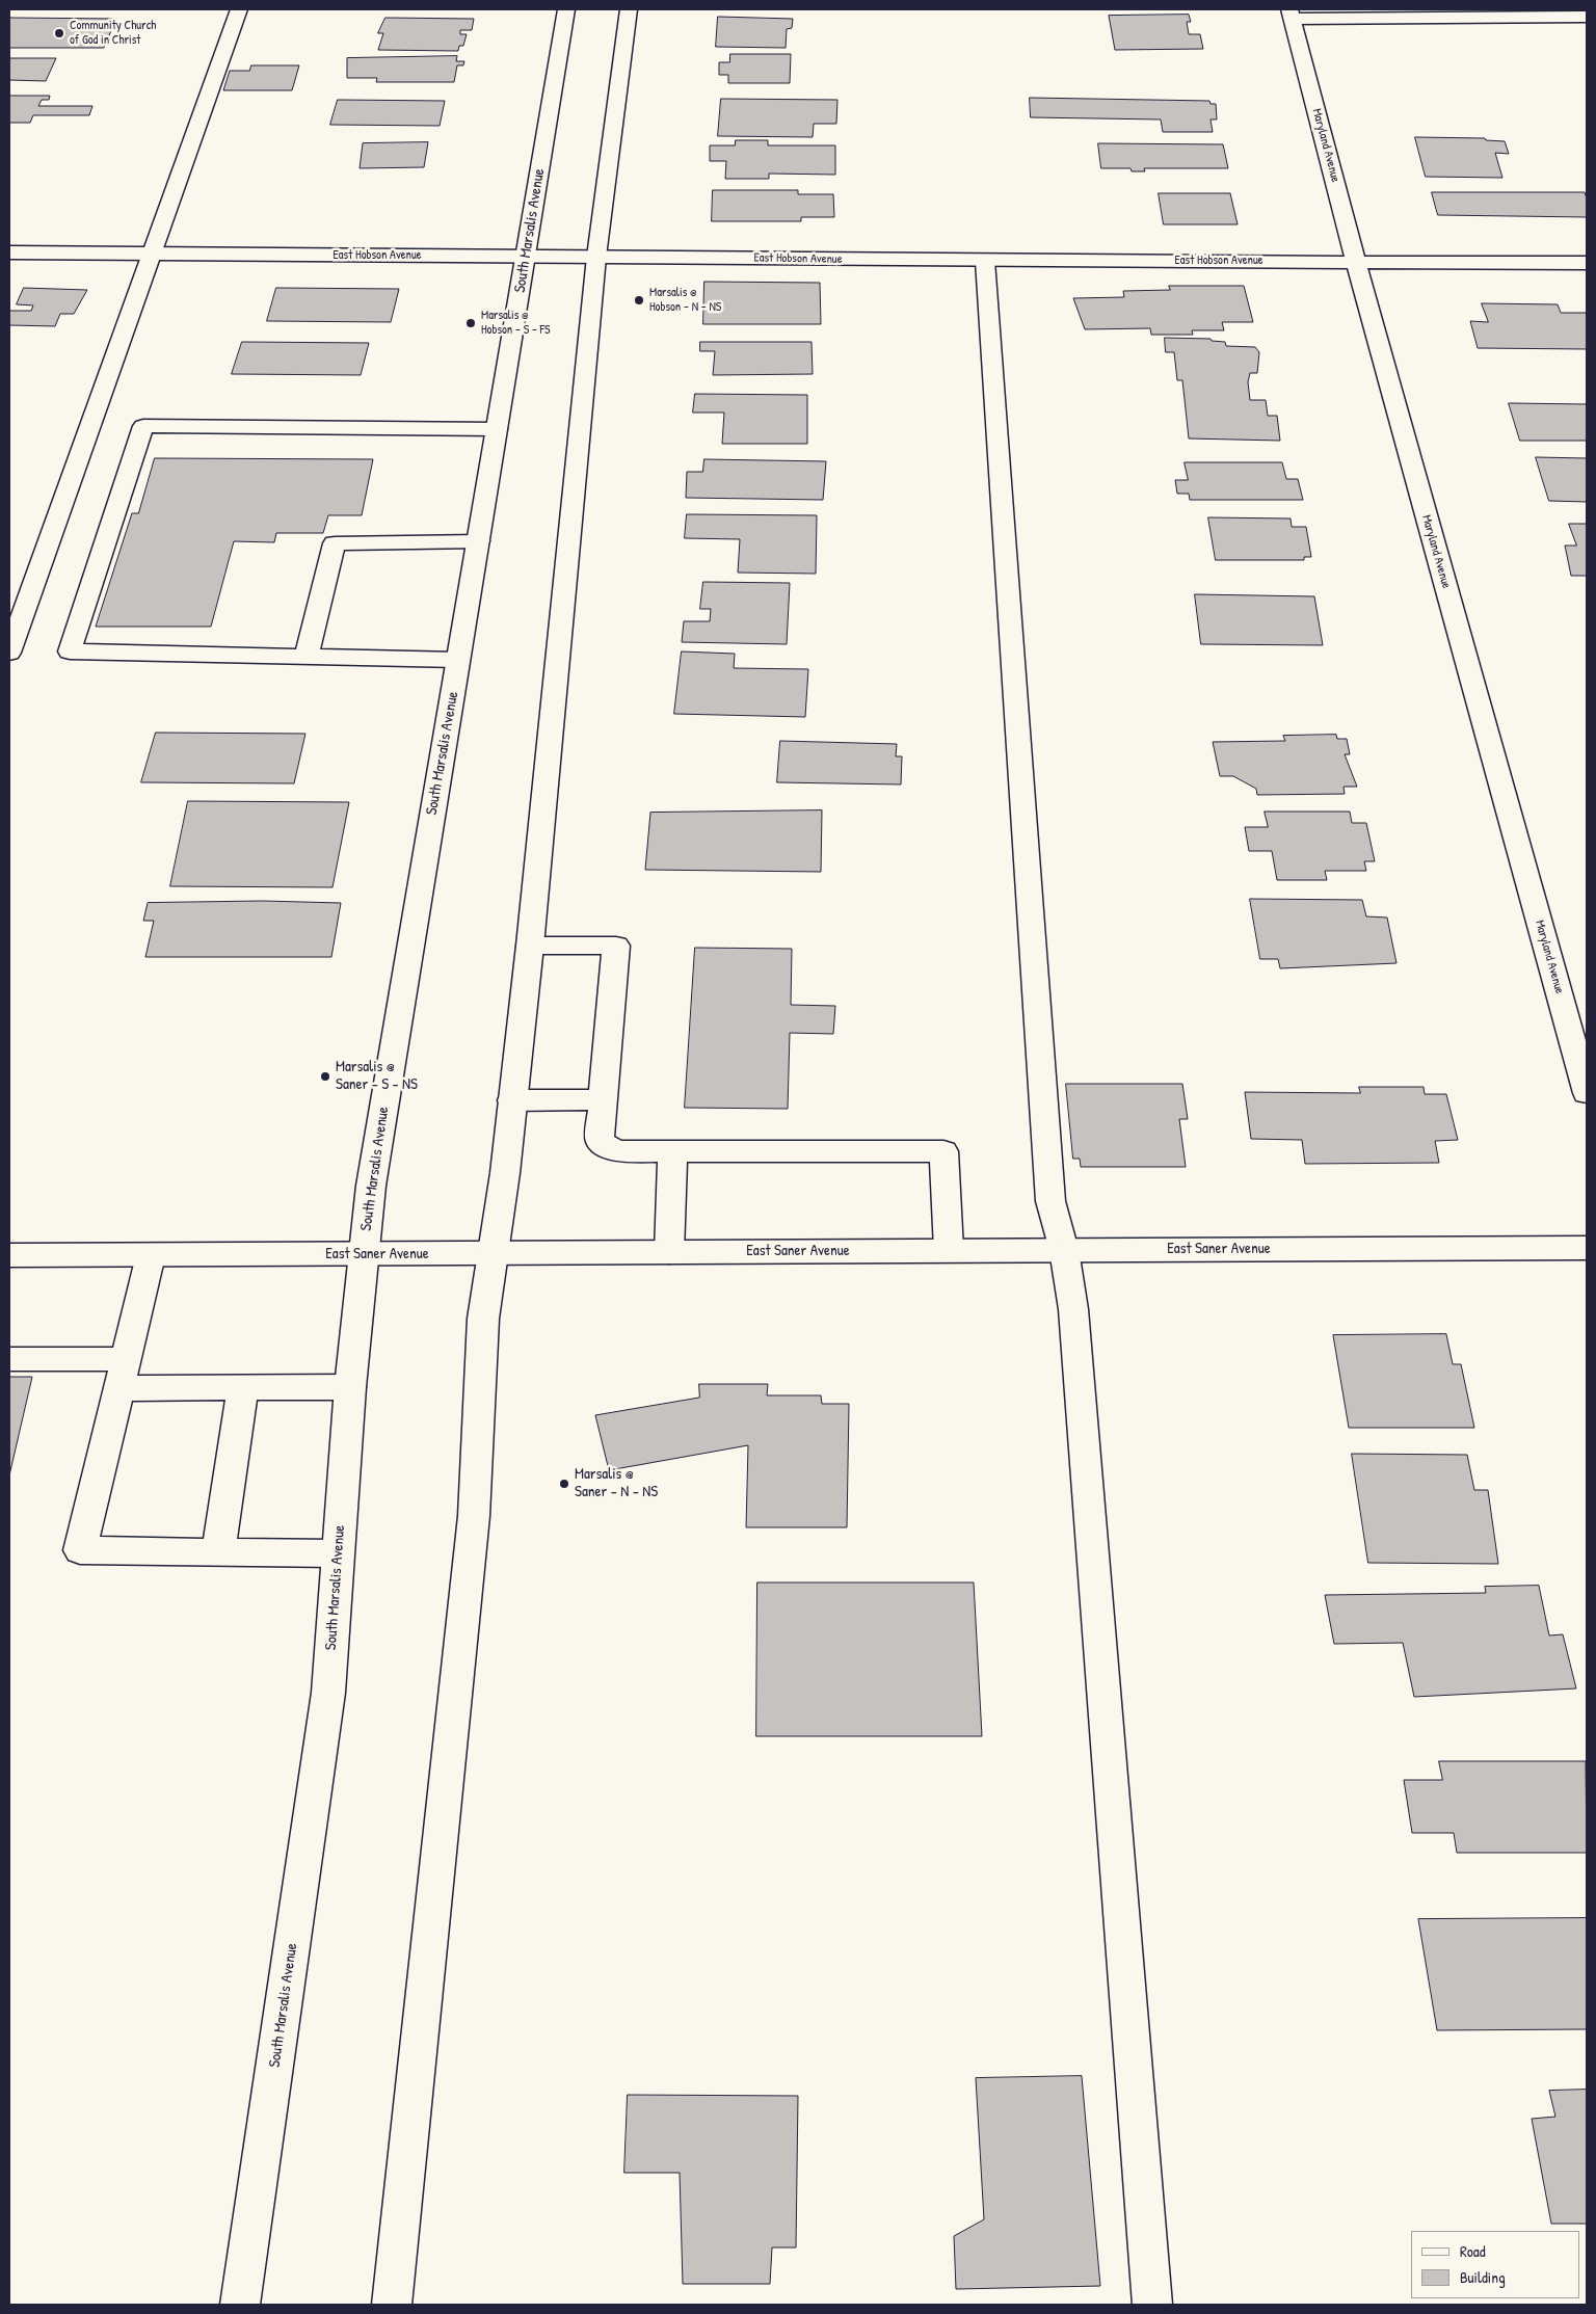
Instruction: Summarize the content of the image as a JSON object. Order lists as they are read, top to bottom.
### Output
{
  "streets": {
    "main road": [
      "Maryland Avenue",
      "South Marsalis Avenue",
      "East Hobson Avenue",
      "East Saner Avenue"
    ]
  },
  "crossings": [
    ["Maryland Avenue", "East Hobson Avenue"],
    ["South Marsalis Avenue", "East Hobson Avenue"],
    ["South Marsalis Avenue", "East Saner Avenue"]
  ],
  "places": [
    "Community Church of God in Christ",
    "Marsalis @ Hobson - N - NS",
    "Marsalis @ Hobson - S - FS",
    "Marsalis @ Saner - S - NS",
    "Marsalis @ Saner - N - NS"
  ],
  "legend": ["Road", "Building"]
}
